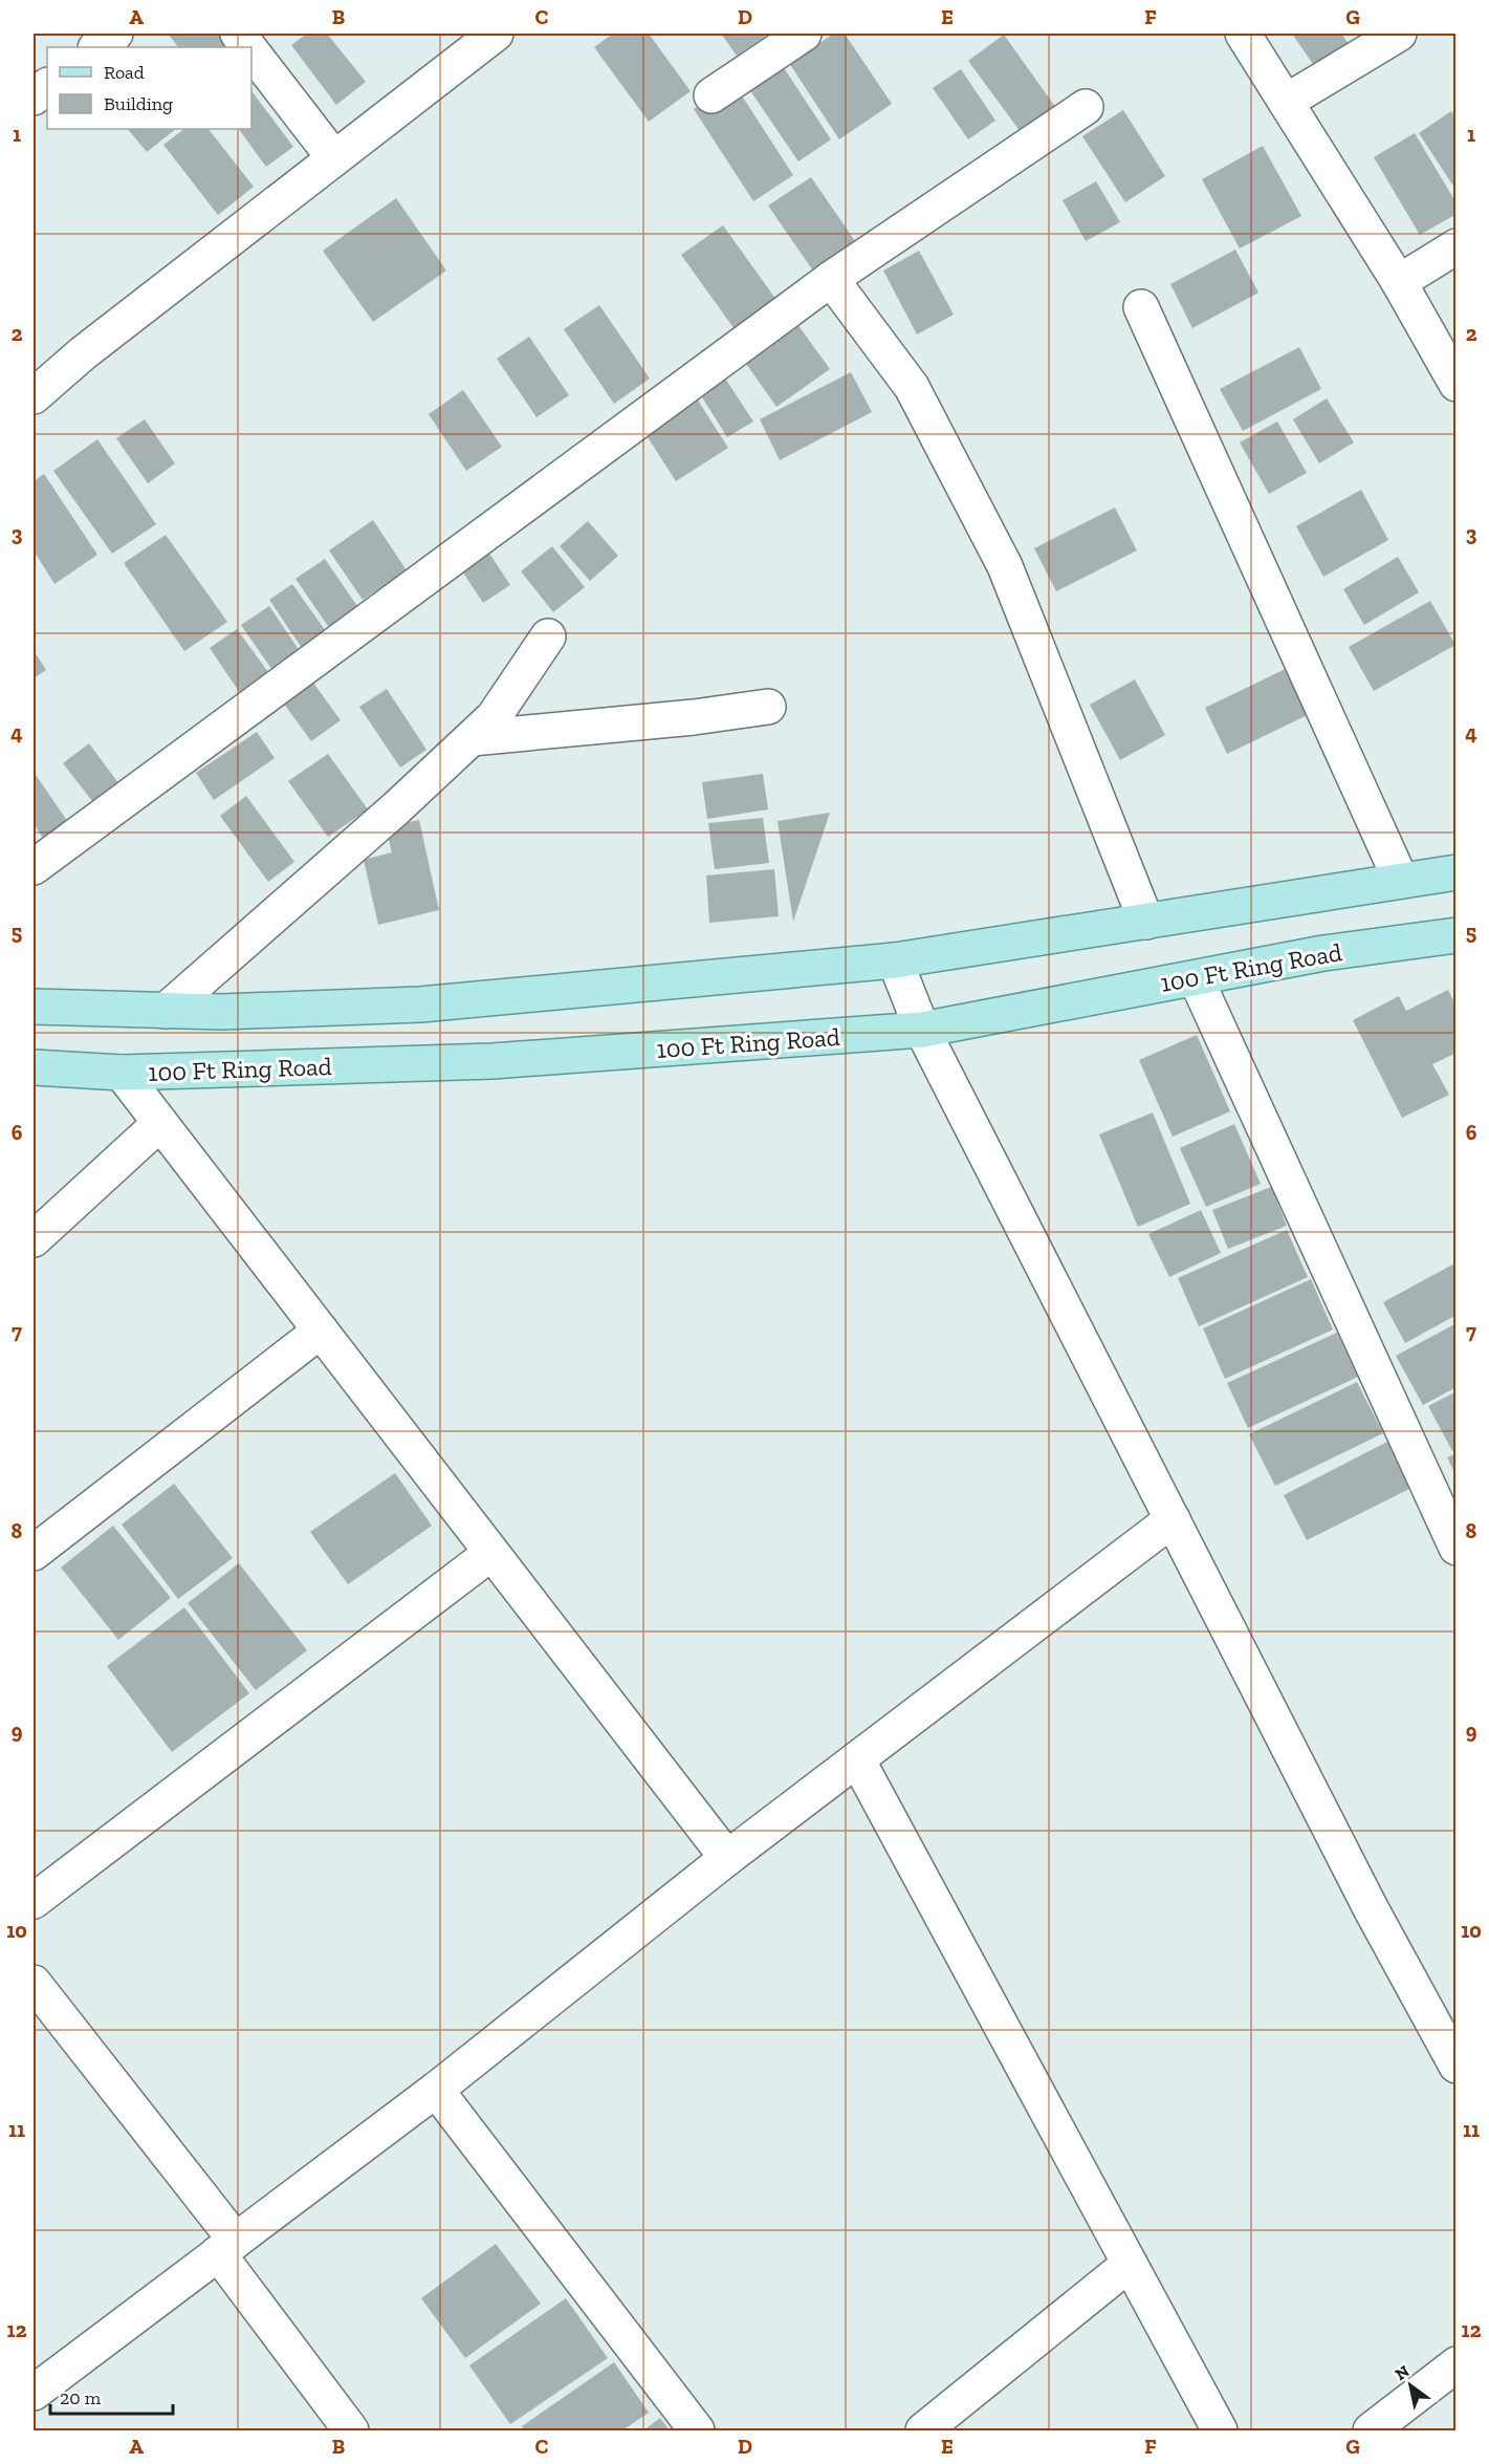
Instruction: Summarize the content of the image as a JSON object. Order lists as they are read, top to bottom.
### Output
{
  "streets": {
    "main road": ["100 Ft Ring Road"]
  },
  "legend": ["Road", "Building"],
  "scale_bar": "20 m",
  "north": "top left",
  "grid": {
    "columns": [
      "A",
      "B",
      "C",
      "D",
      "E",
      "F",
      "G"
    ],
    "rows": [
      "1",
      "2",
      "3",
      "4",
      "5",
      "6",
      "7",
      "8",
      "9",
      "10",
      "11",
      "12"
    ]
  }
}
